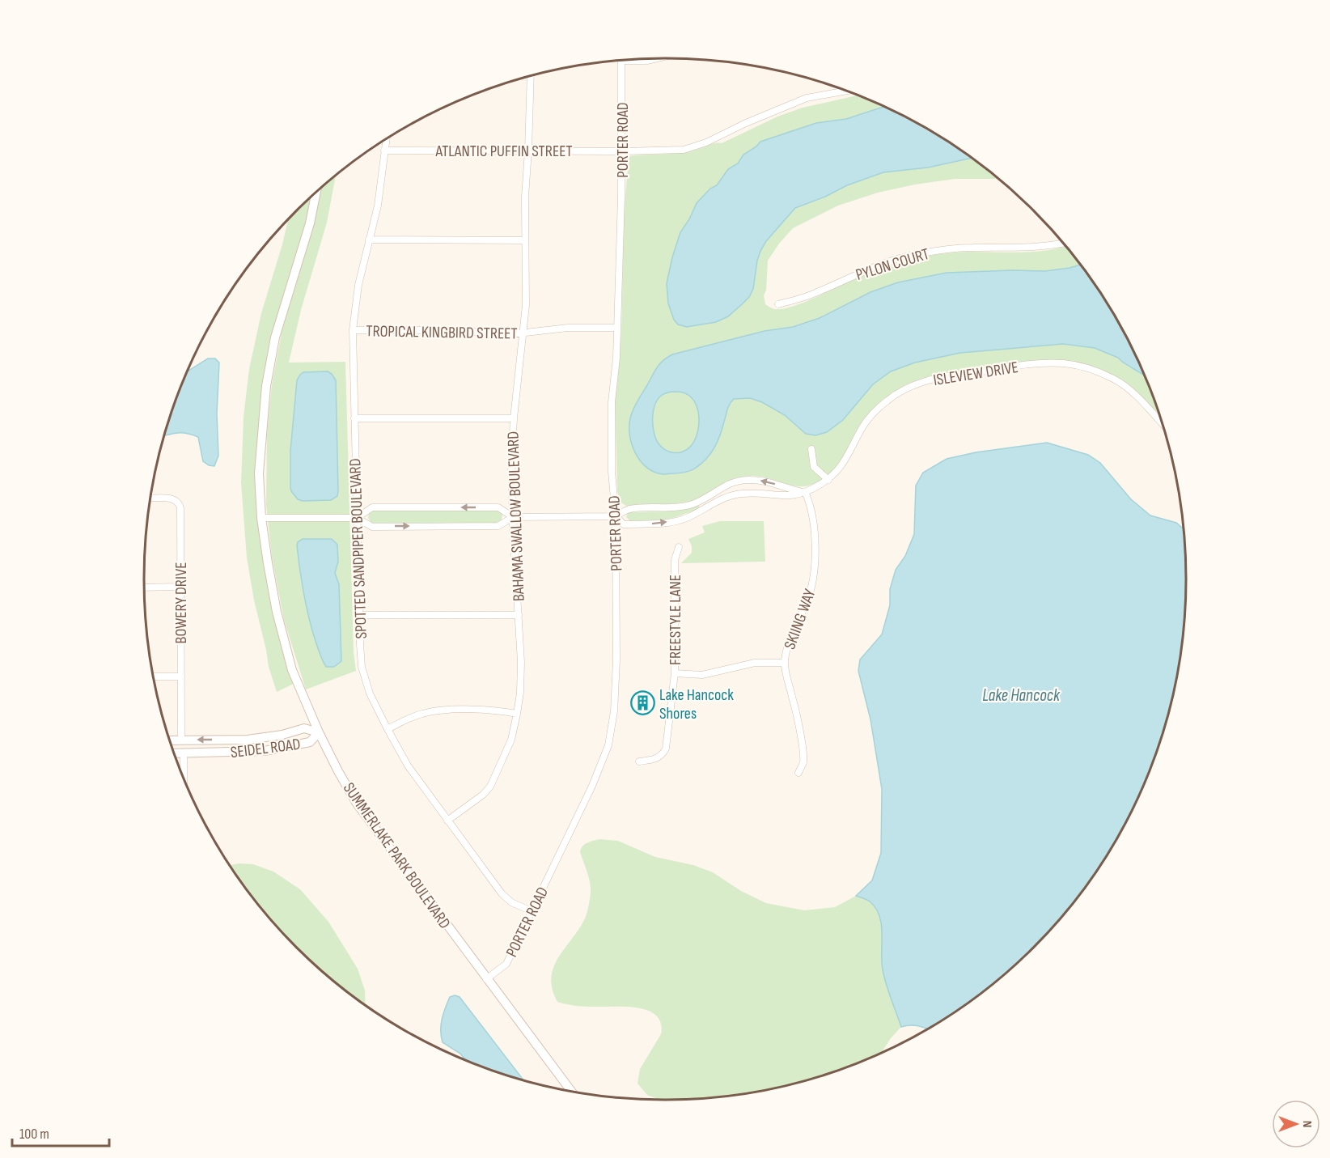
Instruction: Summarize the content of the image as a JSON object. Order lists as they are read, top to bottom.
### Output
{
  "streets": {
    "main road": ["SEIDEL ROAD", "SUMMERLAKE PARK BOULEVARD"],
    "street": [
      "PORTER ROAD",
      "ATLANTIC PUFFIN STREET",
      "PYLON COURT",
      "TROPICAL KINGBIRD STREET",
      "ISLEVIEW DRIVE",
      "BAHAMA SWALLOW BOULEVARD",
      "SPOTTED SANDPIPER BOULEVARD",
      "BOWERY DRIVE",
      "SKIING WAY",
      "FREESTYLE LANE"
    ]
  },
  "crossings": [
    ["PORTER ROAD", "ATLANTIC PUFFIN STREET"],
    ["PORTER ROAD", "TROPICAL KINGBIRD STREET"],
    ["PORTER ROAD", "ISLEVIEW DRIVE"],
    ["PORTER ROAD", "SPOTTED SANDPIPER BOULEVARD"],
    ["PORTER ROAD", "SUMMERLAKE PARK BOULEVARD"],
    ["ATLANTIC PUFFIN STREET", "BAHAMA SWALLOW BOULEVARD"],
    ["ATLANTIC PUFFIN STREET", "SPOTTED SANDPIPER BOULEVARD"],
    ["TROPICAL KINGBIRD STREET", "BAHAMA SWALLOW BOULEVARD"],
    ["TROPICAL KINGBIRD STREET", "SPOTTED SANDPIPER BOULEVARD"],
    ["ISLEVIEW DRIVE", "SKIING WAY"],
    ["BAHAMA SWALLOW BOULEVARD", "SPOTTED SANDPIPER BOULEVARD"],
    ["BOWERY DRIVE", "SEIDEL ROAD"],
    ["SEIDEL ROAD", "SUMMERLAKE PARK BOULEVARD"]
  ],
  "water": ["Lake Hancock"],
  "places": {
    "building": ["Lake Hancock Shores"]
  },
  "scale_bar": "100 m",
  "north": "right"
}
